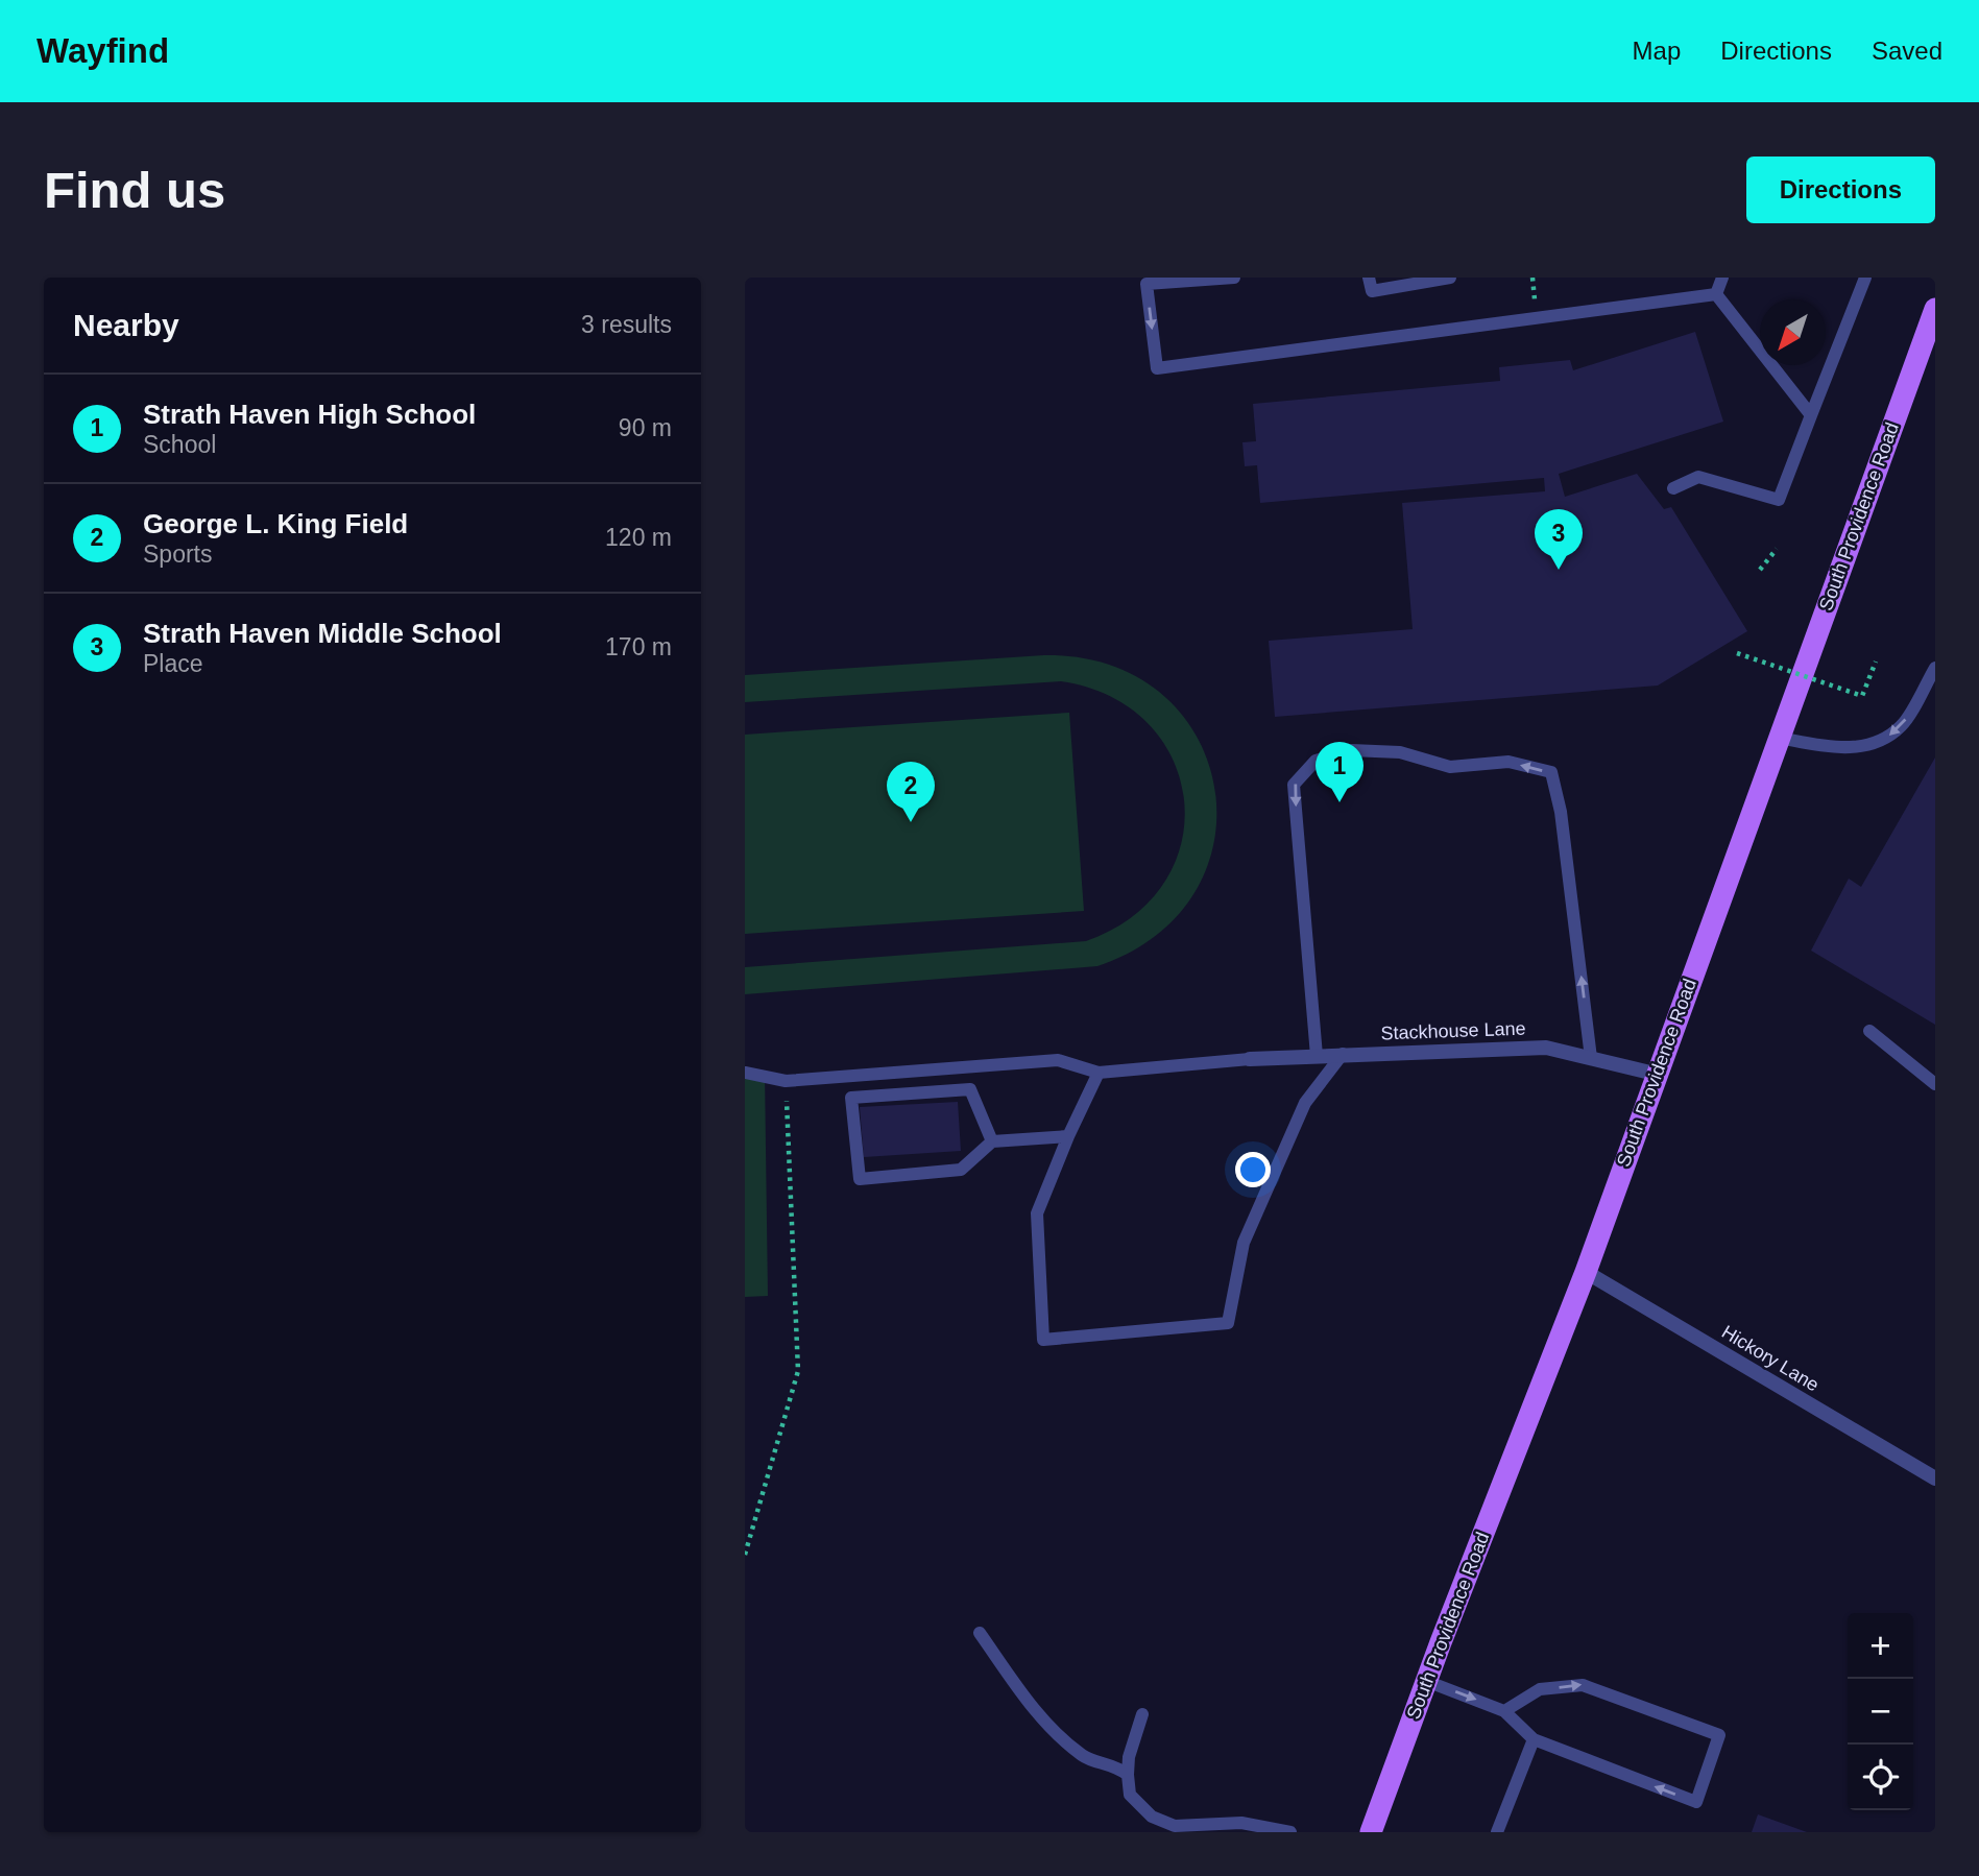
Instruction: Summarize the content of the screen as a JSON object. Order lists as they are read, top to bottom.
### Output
{
  "streets": {
    "main road": ["South Providence Road"],
    "street": ["Stackhouse Lane", "Hickory Lane"]
  },
  "crossings": [
    ["South Providence Road", "Stackhouse Lane"],
    ["South Providence Road", "Hickory Lane"]
  ],
  "north": "bottom left",
  "page": {
    "header": "Wayfind",
    "nav": ["Map", "Directions", "Saved"],
    "buttons": "Directions",
    "title": "Find us",
    "heading": ["Nearby", "3 results"],
    "list": [
      {
        "mark": "1",
        "name": "Strath Haven High School",
        "note": "School",
        "value": "90 m"
      },
      {
        "mark": "2",
        "name": "George L. King Field",
        "note": "Sports",
        "value": "120 m"
      },
      {
        "mark": "3",
        "name": "Strath Haven Middle School",
        "note": "Place",
        "value": "170 m"
      }
    ],
    "pins": ["3", "1", "2"],
    "map_buttons": ["+", "−"]
  }
}
